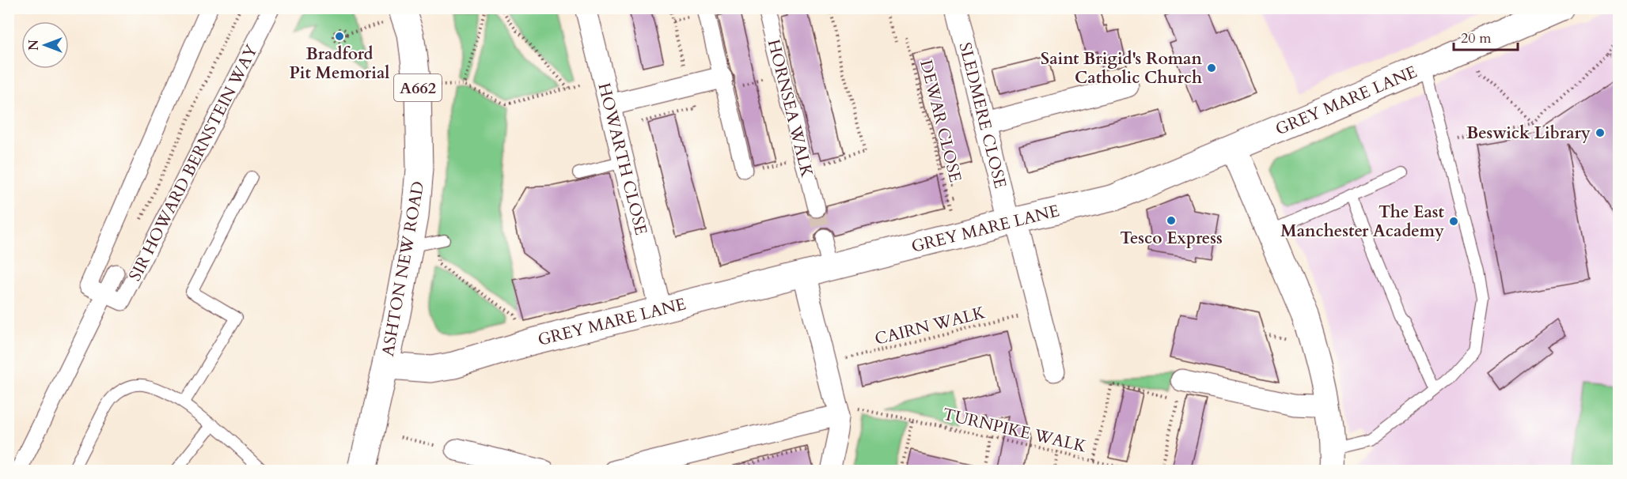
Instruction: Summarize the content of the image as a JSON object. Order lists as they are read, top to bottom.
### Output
{
  "streets": {
    "street": [
      "A662",
      "GREY MARE LANE",
      "HORNSEA WALK",
      "SLEDMERE CLOSE",
      "HOWARTH CLOSE",
      "SIR HOWARD BERNSTEIN WAY",
      "ASHTON NEW ROAD"
    ],
    "path": ["DEWAR CLOSE", "CAIRN WALK", "TURNPIKE WALK"]
  },
  "crossings": [
    ["GREY MARE LANE", "SLEDMERE CLOSE"],
    ["GREY MARE LANE", "HOWARTH CLOSE"],
    ["GREY MARE LANE", "ASHTON NEW ROAD"],
    ["SLEDMERE CLOSE", "CAIRN WALK"]
  ],
  "places": [
    "Bradford Pit Memorial",
    "Saint Brigid's Roman Catholic Church",
    "Beswick Library",
    "Tesco Express",
    "The East Manchester Academy"
  ],
  "scale_bar": "20 m",
  "north": "left"
}
